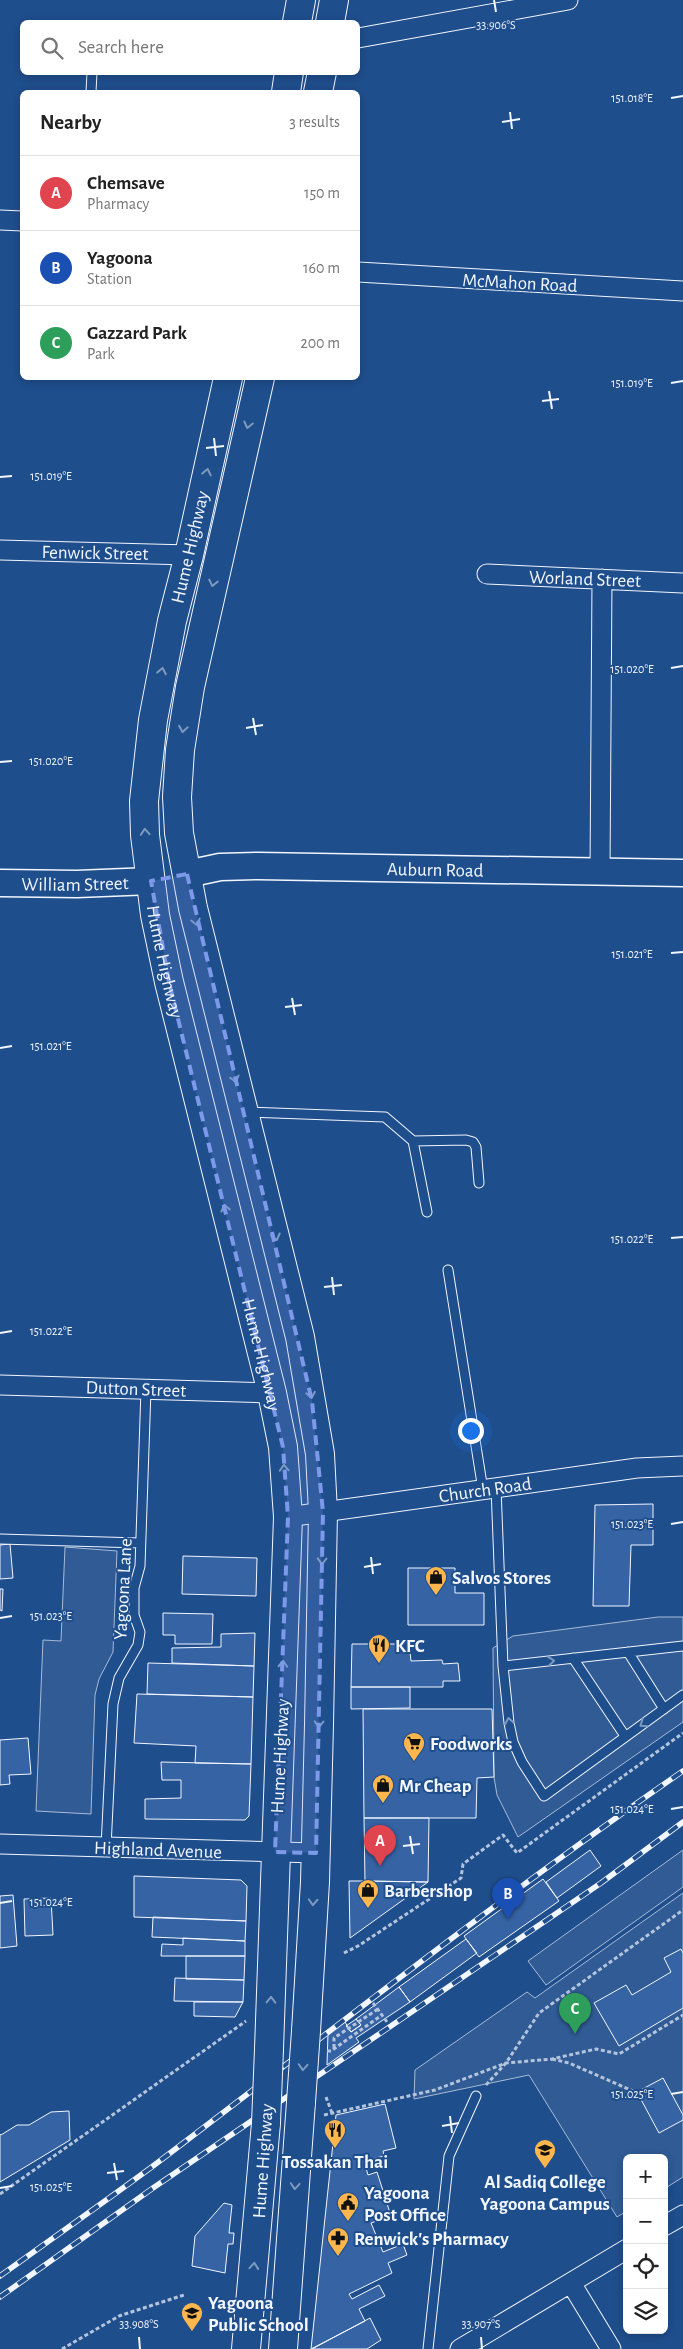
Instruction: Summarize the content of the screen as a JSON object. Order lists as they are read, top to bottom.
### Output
{
  "streets": {
    "highway": ["Hume Highway"],
    "main road": ["Auburn Road", "William Street"],
    "street": [
      "McMahon Road",
      "Fenwick Street",
      "Worland Street",
      "Dutton Street",
      "Church Road",
      "Highland Avenue"
    ],
    "lane": ["Yagoona Lane"]
  },
  "crossings": [
    ["Hume Highway", "Fenwick Street"],
    ["Hume Highway", "Auburn Road"],
    ["Hume Highway", "William Street"],
    ["Hume Highway", "Dutton Street"],
    ["Hume Highway", "Church Road"],
    ["Hume Highway", "Highland Avenue"],
    ["Dutton Street", "Yagoona Lane"],
    ["Yagoona Lane", "Highland Avenue"]
  ],
  "places": {
    "shop": ["Salvos Stores", "Mr Cheap", "Barbershop"],
    "restaurant": ["KFC", "Tossakan Thai"],
    "supermarket": ["Foodworks"],
    "school or university": ["Al Sadiq College Yagoona Campus", "Yagoona Public School"],
    "public building": ["Yagoona Post Office"],
    "pharmacy": ["Renwick's Pharmacy"]
  },
  "page": {
    "search": "Search here",
    "heading": ["Nearby", "3 results"],
    "list": [
      {
        "mark": "A",
        "name": "Chemsave",
        "note": "Pharmacy",
        "value": "150 m"
      },
      {
        "mark": "B",
        "name": "Yagoona",
        "note": "Station",
        "value": "160 m"
      },
      {
        "mark": "C",
        "name": "Gazzard Park",
        "note": "Park",
        "value": "200 m"
      }
    ],
    "pins": ["A", "B", "C"],
    "map_buttons": ["+", "−"]
  },
  "coordinates": [
    "33.906°S",
    "151.018°E",
    "151.019°E",
    "151.020°E",
    "151.021°E",
    "151.022°E",
    "151.023°E",
    "151.024°E",
    "151.025°E",
    "33.908°S",
    "33.907°S"
  ]
}
